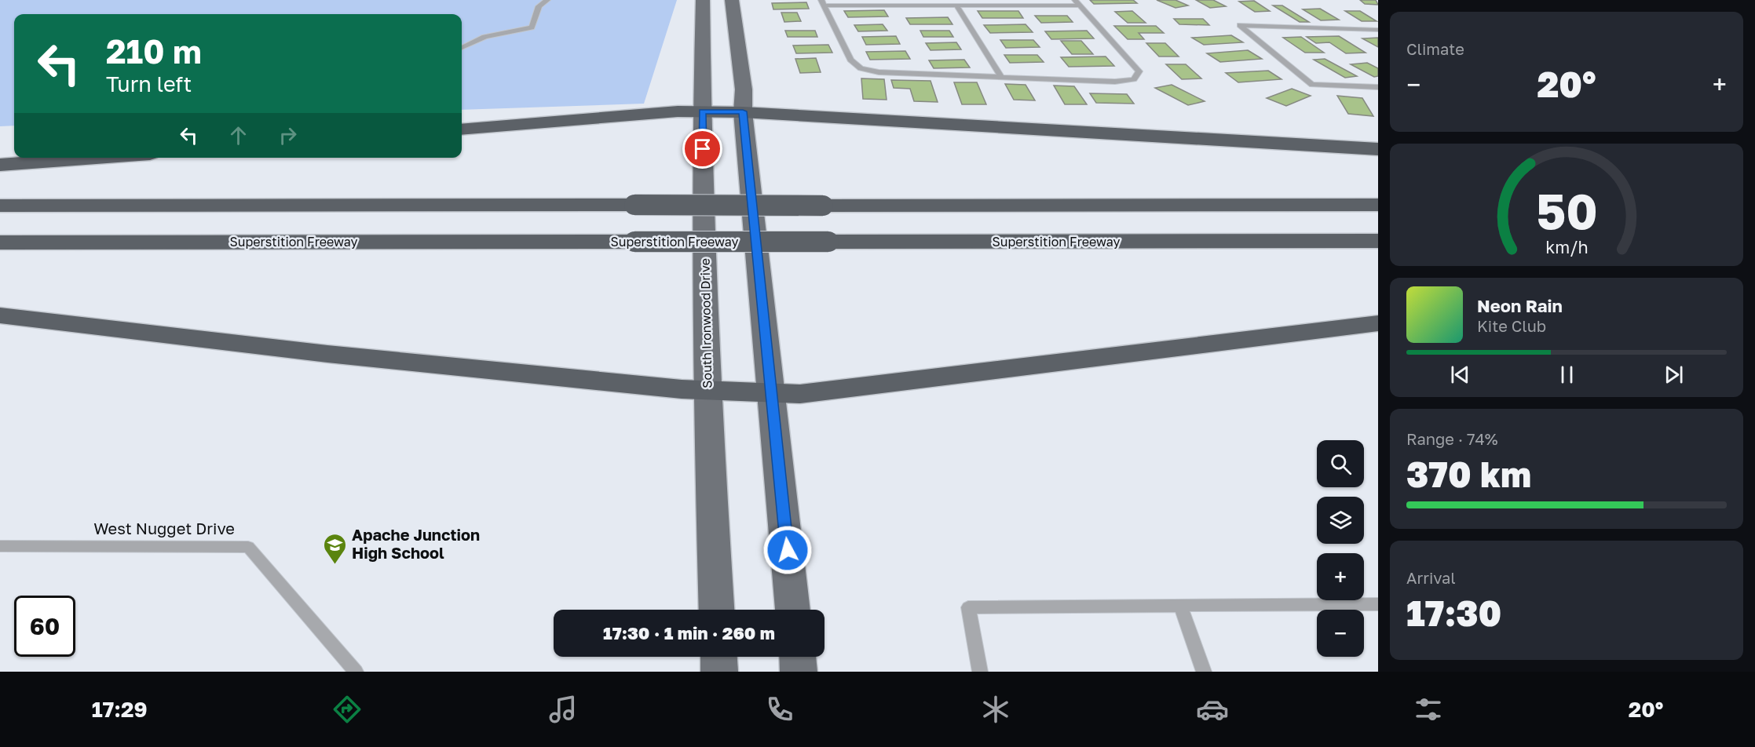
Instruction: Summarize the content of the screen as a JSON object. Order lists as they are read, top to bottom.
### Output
{
  "streets": {
    "highway": ["Superstition Freeway"],
    "main road": ["South Ironwood Drive"],
    "lane": ["West Nugget Drive"]
  },
  "places": {
    "school or university": ["Apache Junction High School"]
  },
  "page": {
    "tile": [
      "Climate",
      ["Range · 74%", "370 km"],
      ["Arrival", "17:30"]
    ],
    "turn": ["210 m", "Turn left"],
    "heat": ["−", "20°", "+"],
    "song": ["Neon Rain", "Kite Club"],
    "map_buttons": ["+", "−"],
    "limit": "60",
    "trip": "17:30 · 1 min · 260 m",
    "tabs": ["17:29", "20°"],
    "gauge": ["50", "km/h"]
  }
}
